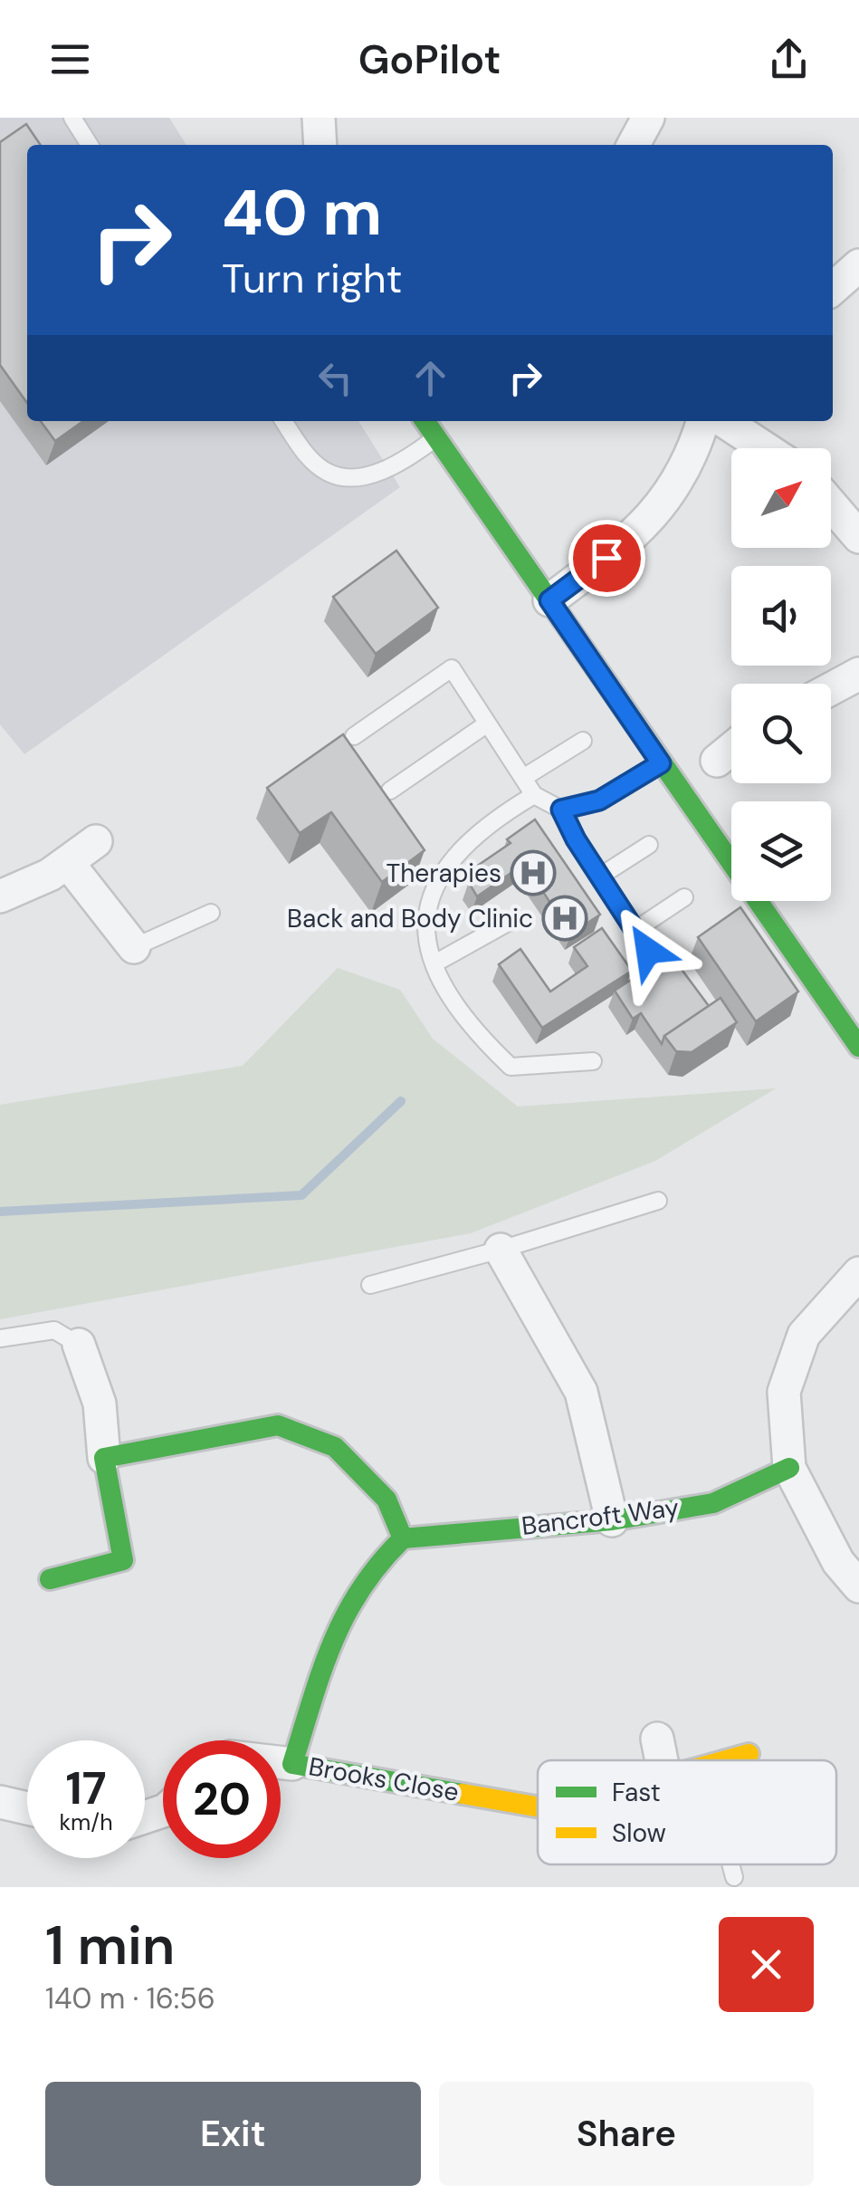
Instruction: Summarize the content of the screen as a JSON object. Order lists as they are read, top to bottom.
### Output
{
  "streets": {
    "street": ["Bancroft Way", "Brooks Close"]
  },
  "crossings": [
    ["Bancroft Way", "Brooks Close"]
  ],
  "places": {
    "hospital": ["Therapies", "Back and Body Clinic"]
  },
  "legend": ["Fast", "Slow"],
  "north": "top right",
  "page": {
    "header": "GoPilot",
    "turn": ["40 m", "Turn right"],
    "speed": "17 km/h",
    "limit": "20",
    "heading": ["1 min", "140 m · 16:56"],
    "buttons": ["Exit", "Share"]
  }
}
